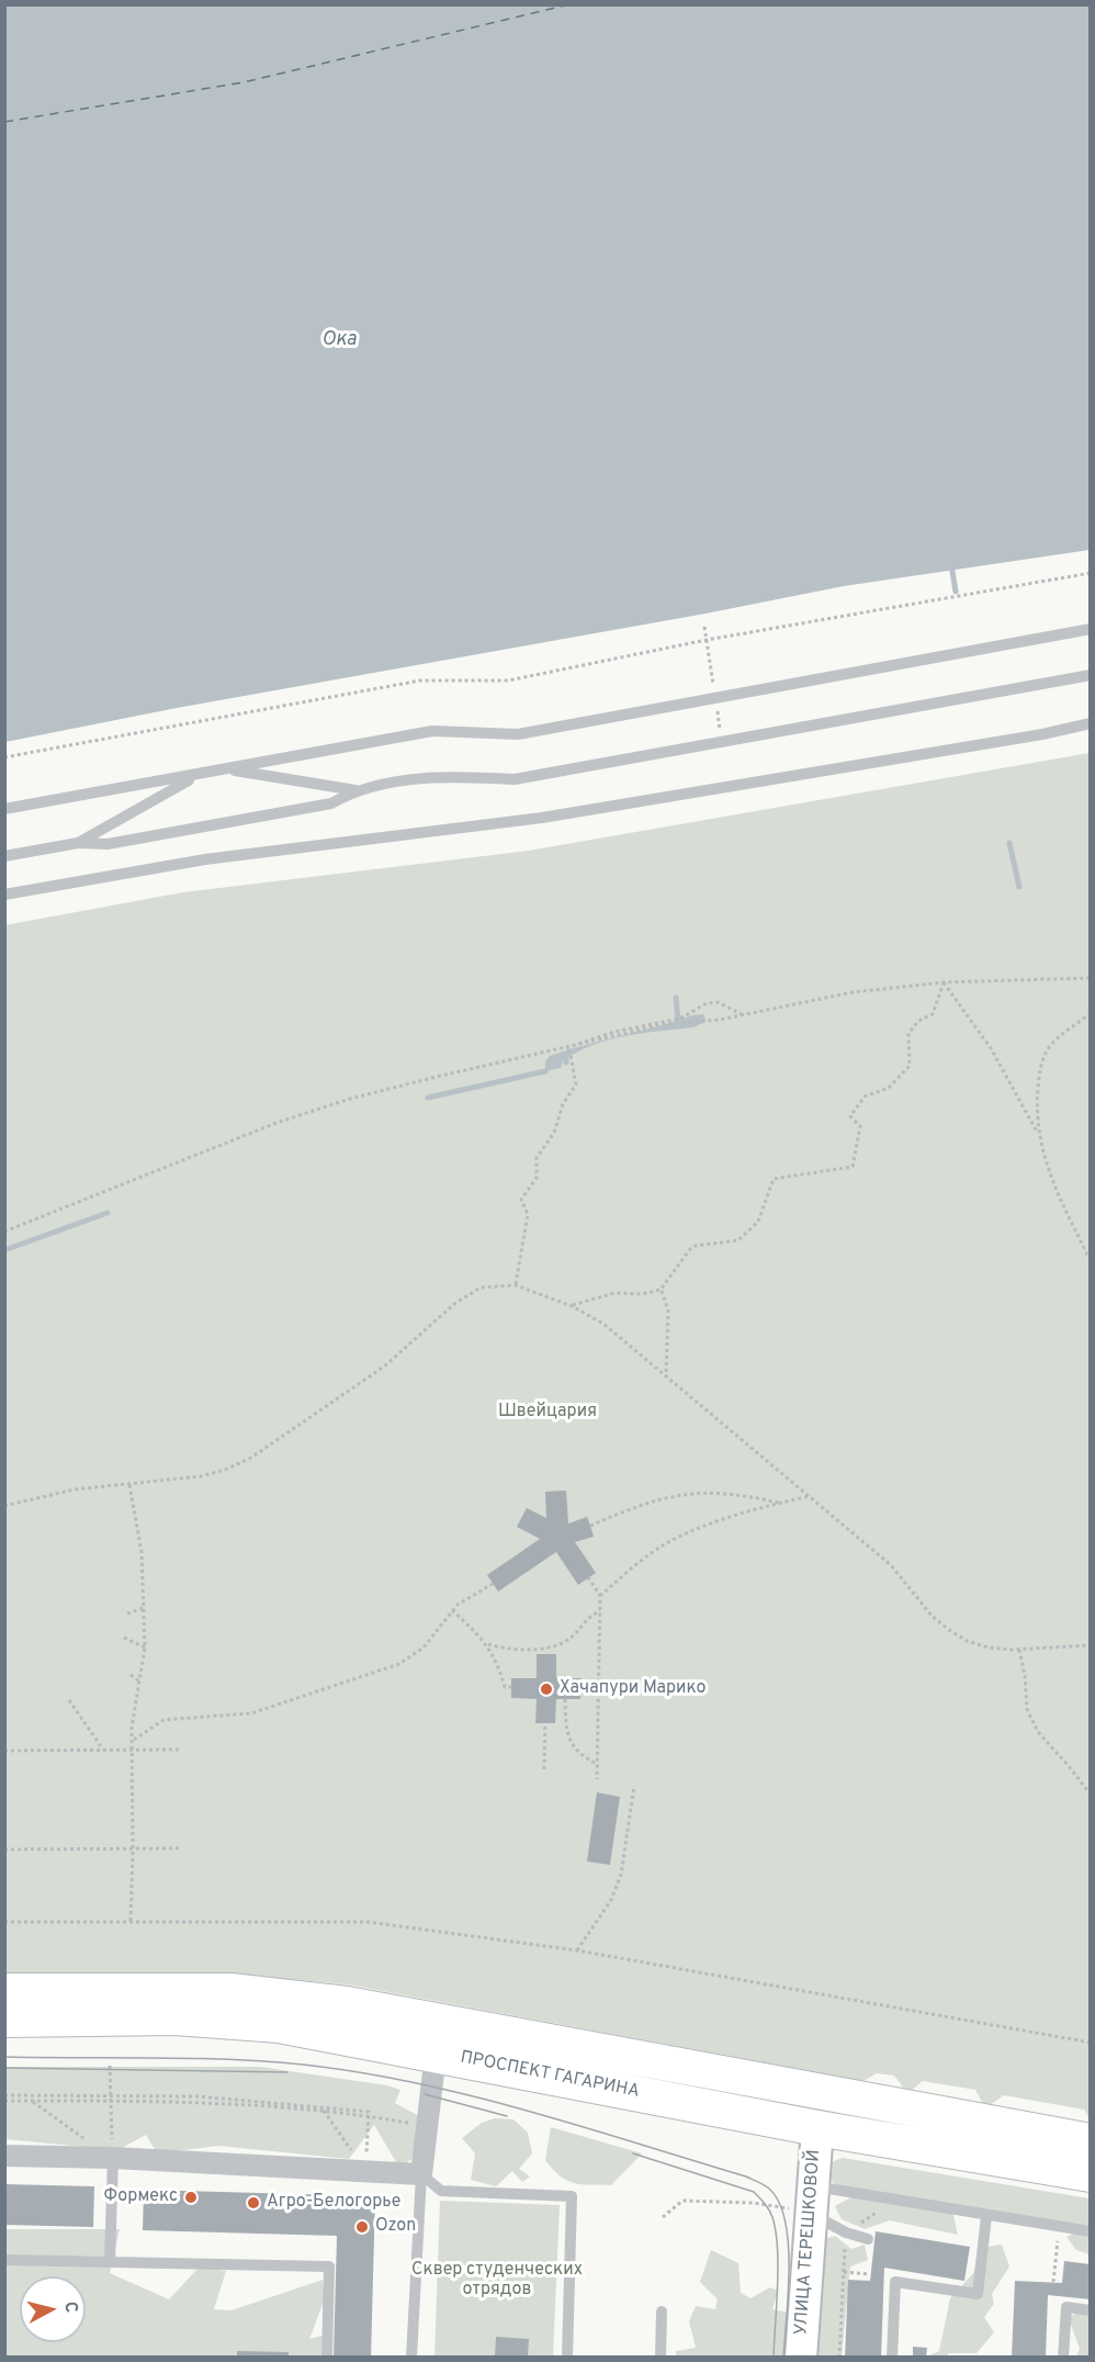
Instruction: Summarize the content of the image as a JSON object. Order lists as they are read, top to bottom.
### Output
{
  "streets": {
    "main road": ["ПРОСПЕКТ ГАГАРИНА"],
    "street": ["УЛИЦА ТЕРЕШКОВОЙ"]
  },
  "crossings": [
    ["ПРОСПЕКТ ГАГАРИНА", "УЛИЦА ТЕРЕШКОВОЙ"]
  ],
  "water": ["Ока"],
  "parks": ["Швейцария", "Сквер студенческих отрядов"],
  "places": [
    "Хачапури Марико",
    "Формекс",
    "Агро-Белогорье",
    "Ozon"
  ],
  "north": "right"
}
